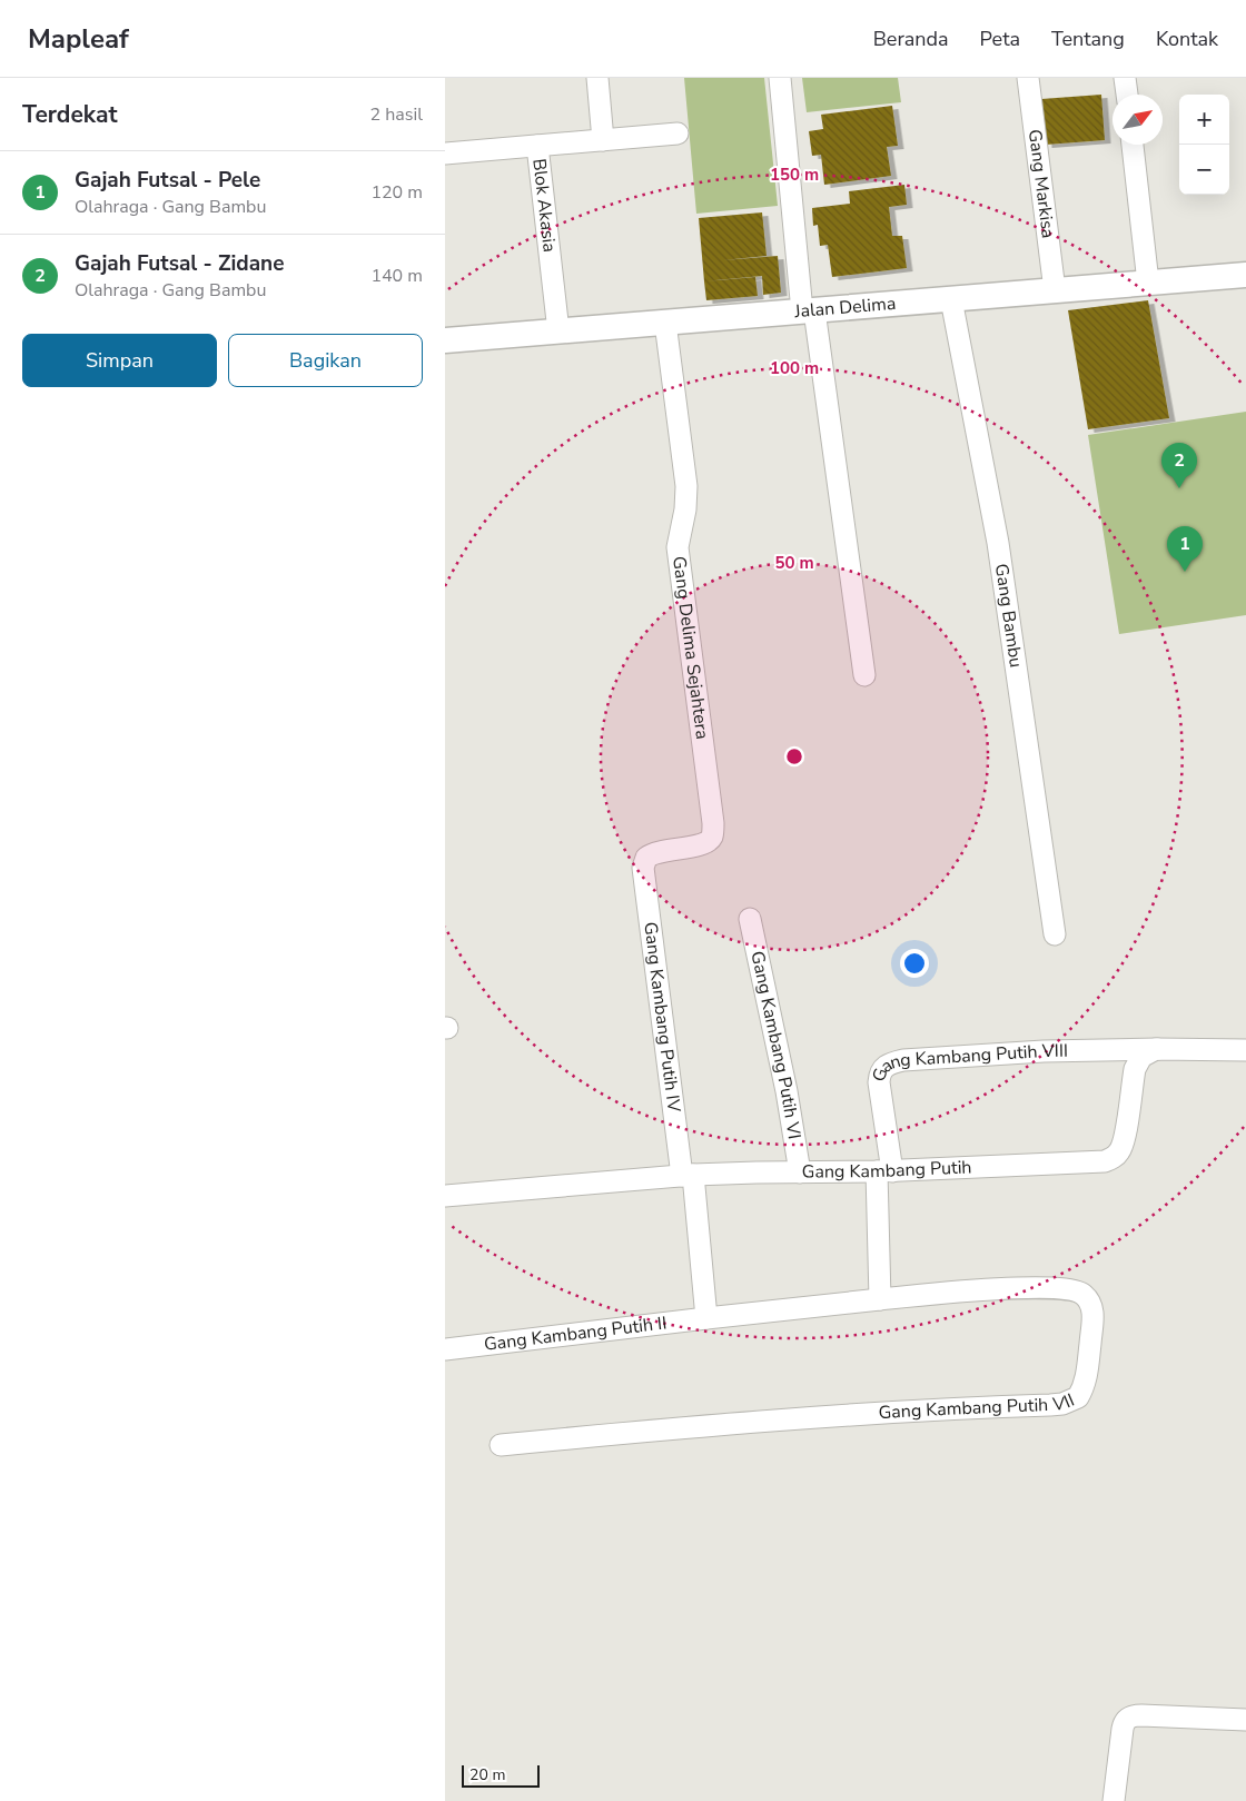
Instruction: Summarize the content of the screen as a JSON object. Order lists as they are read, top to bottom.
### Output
{
  "streets": {
    "street": [
      "Gang Markisa",
      "Blok Akasia",
      "Jalan Delima",
      "Gang Bambu",
      "Gang Delima Sejahtera",
      "Gang Kambang Putih IV",
      "Gang Kambang Putih VI",
      "Gang Kambang Putih VIII",
      "Gang Kambang Putih",
      "Gang Kambang Putih II",
      "Gang Kambang Putih VII"
    ]
  },
  "crossings": [
    ["Gang Markisa", "Jalan Delima"],
    ["Blok Akasia", "Jalan Delima"],
    ["Jalan Delima", "Gang Bambu"],
    ["Jalan Delima", "Gang Delima Sejahtera"],
    ["Gang Delima Sejahtera", "Gang Kambang Putih IV"],
    ["Gang Kambang Putih IV", "Gang Kambang Putih"],
    ["Gang Kambang Putih IV", "Gang Kambang Putih II"],
    ["Gang Kambang Putih VI", "Gang Kambang Putih"],
    ["Gang Kambang Putih VIII", "Gang Kambang Putih"],
    ["Gang Kambang Putih II", "Gang Kambang Putih VII"]
  ],
  "scale_bar": "20 m",
  "north": "top right",
  "page": {
    "header": "Mapleaf",
    "nav": [
      "Beranda",
      "Peta",
      "Tentang",
      "Kontak"
    ],
    "heading": ["Terdekat", "2 hasil"],
    "map_buttons": ["+", "−"],
    "list": [
      {
        "mark": "1",
        "name": "Gajah Futsal - Pele",
        "note": "Olahraga · Gang Bambu",
        "value": "120 m"
      },
      {
        "mark": "2",
        "name": "Gajah Futsal - Zidane",
        "note": "Olahraga · Gang Bambu",
        "value": "140 m"
      }
    ],
    "buttons": ["Simpan", "Bagikan"],
    "pins": ["2", "1"],
    "scale": "20 m"
  },
  "rings": ["150 m", "100 m", "50 m"]
}
